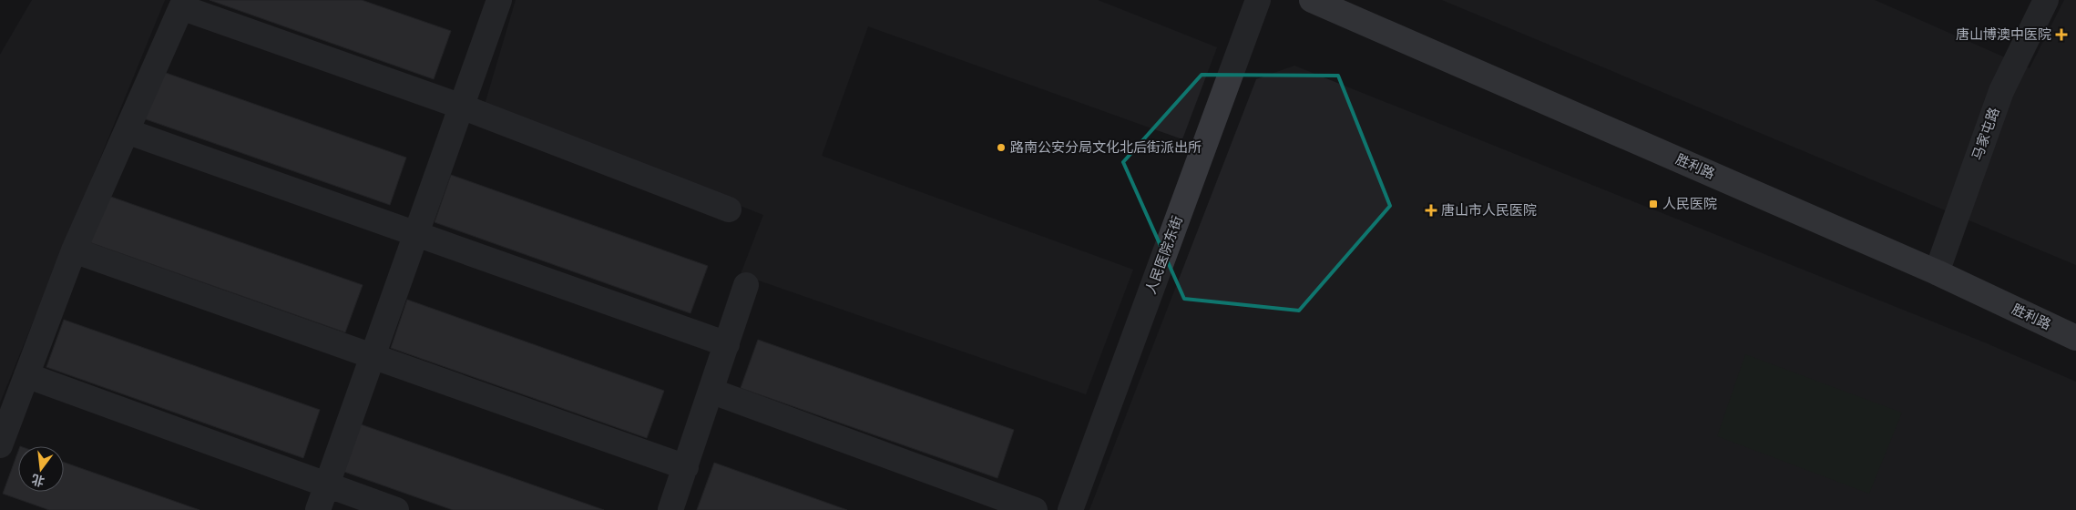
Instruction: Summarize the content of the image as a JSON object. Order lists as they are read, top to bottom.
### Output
{
  "streets": {
    "main road": ["胜利路"],
    "street": ["马家屯路", "人民医院东街"]
  },
  "crossings": [
    ["马家屯路", "胜利路"]
  ],
  "places": {
    "health": ["唐山博澳中医院", "唐山市人民医院"],
    "other": ["路南公安分局文化北后街派出所"],
    "transit": ["人民医院"]
  },
  "north": "bottom"
}
